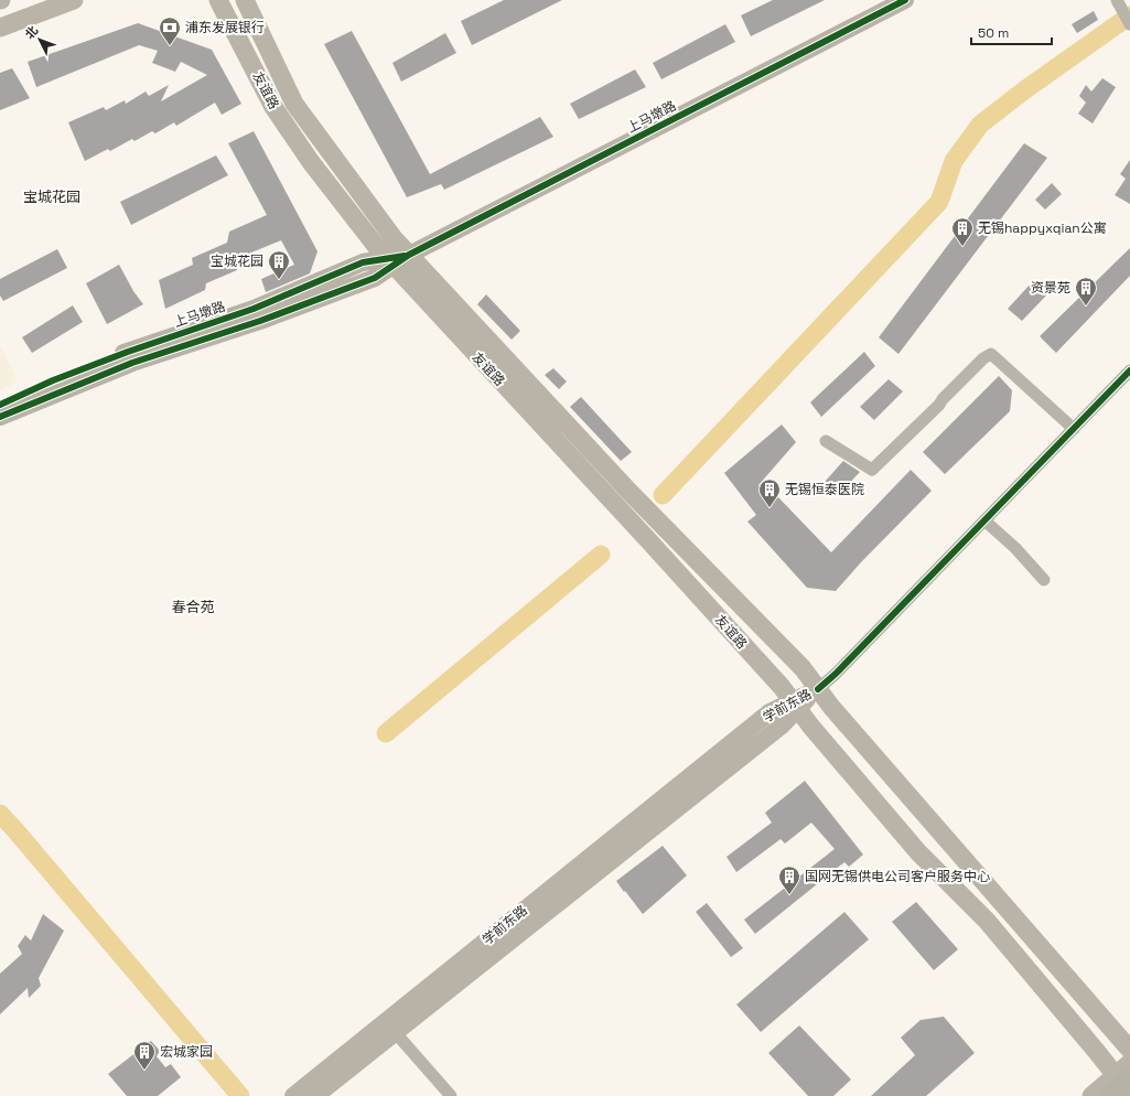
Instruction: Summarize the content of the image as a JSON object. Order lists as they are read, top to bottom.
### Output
{
  "streets": {
    "main road": ["友谊路"],
    "street": ["上马墩路", "学前东路"]
  },
  "crossings": [
    ["友谊路", "上马墩路"],
    ["友谊路", "学前东路"]
  ],
  "districts": ["宝城花园", "春合苑"],
  "places": {
    "bank": ["浦东发展银行"],
    "building": [
      "无锡happyxqian公寓",
      "宝城花园",
      "资景苑",
      "无锡恒泰医院",
      "国网无锡供电公司客户服务中心",
      "宏城家园"
    ]
  },
  "scale_bar": "50 m",
  "north": "top left"
}
